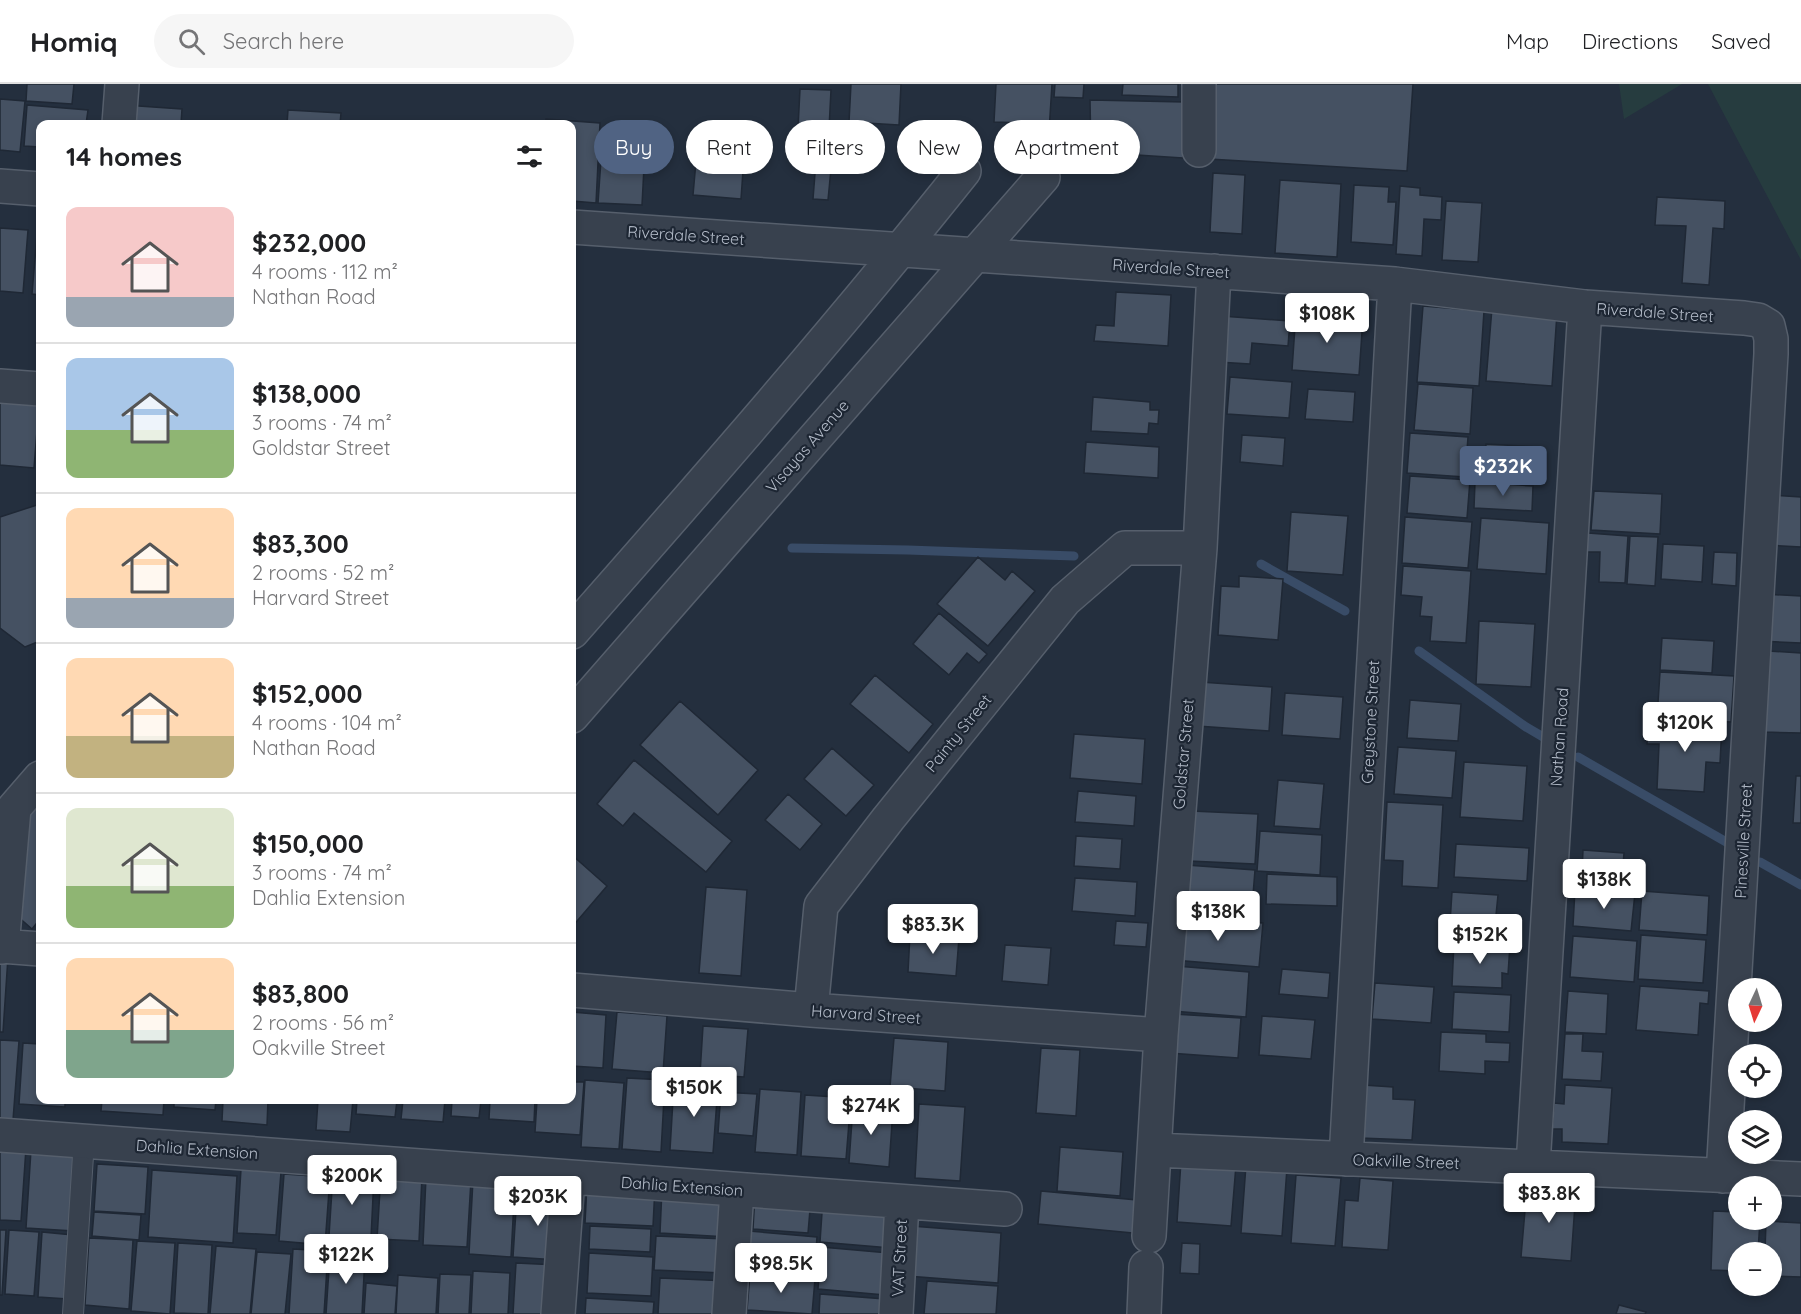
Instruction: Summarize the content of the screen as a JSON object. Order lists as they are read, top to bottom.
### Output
{
  "streets": {
    "street": [
      "Riverdale Street",
      "Visayas Avenue",
      "Greystone Street",
      "Painty Street",
      "Nathan Road",
      "Goldstar Street",
      "Pinesville Street",
      "Harvard Street",
      "Dahlia Extension",
      "Oakville Street",
      "VAT Street"
    ]
  },
  "crossings": [
    ["Riverdale Street", "Visayas Avenue"],
    ["Riverdale Street", "Greystone Street"],
    ["Riverdale Street", "Nathan Road"],
    ["Riverdale Street", "Goldstar Street"],
    ["Riverdale Street", "Pinesville Street"],
    ["Greystone Street", "Oakville Street"],
    ["Painty Street", "Goldstar Street"],
    ["Painty Street", "Harvard Street"],
    ["Nathan Road", "Oakville Street"],
    ["Goldstar Street", "Harvard Street"],
    ["Goldstar Street", "Oakville Street"],
    ["Pinesville Street", "Oakville Street"],
    ["Dahlia Extension", "VAT Street"]
  ],
  "north": "bottom",
  "page": {
    "header": "Homiq",
    "search": "Search here",
    "nav": ["Map", "Directions", "Saved"],
    "chip": [
      "Buy",
      "Rent",
      "Filters",
      "New",
      "Apartment"
    ],
    "heading": "14 homes",
    "list": [
      {
        "name": "$232,000",
        "note": "4 rooms · 112 m² · Nathan Road"
      },
      {
        "name": "$138,000",
        "note": "3 rooms · 74 m² · Goldstar Street"
      },
      {
        "name": "$83,300",
        "note": "2 rooms · 52 m² · Harvard Street"
      },
      {
        "name": "$152,000",
        "note": "4 rooms · 104 m² · Nathan Road"
      },
      {
        "name": "$150,000",
        "note": "3 rooms · 74 m² · Dahlia Extension"
      },
      {
        "name": "$83,800",
        "note": "2 rooms · 56 m² · Oakville Street"
      }
    ],
    "price": [
      "$108K",
      "$232K",
      "$120K",
      "$138K",
      "$138K",
      "$83.3K",
      "$152K",
      "$150K",
      "$274K",
      "$200K",
      "$83.8K",
      "$203K",
      "$122K",
      "$98.5K"
    ],
    "map_buttons": ["+", "−"]
  }
}
